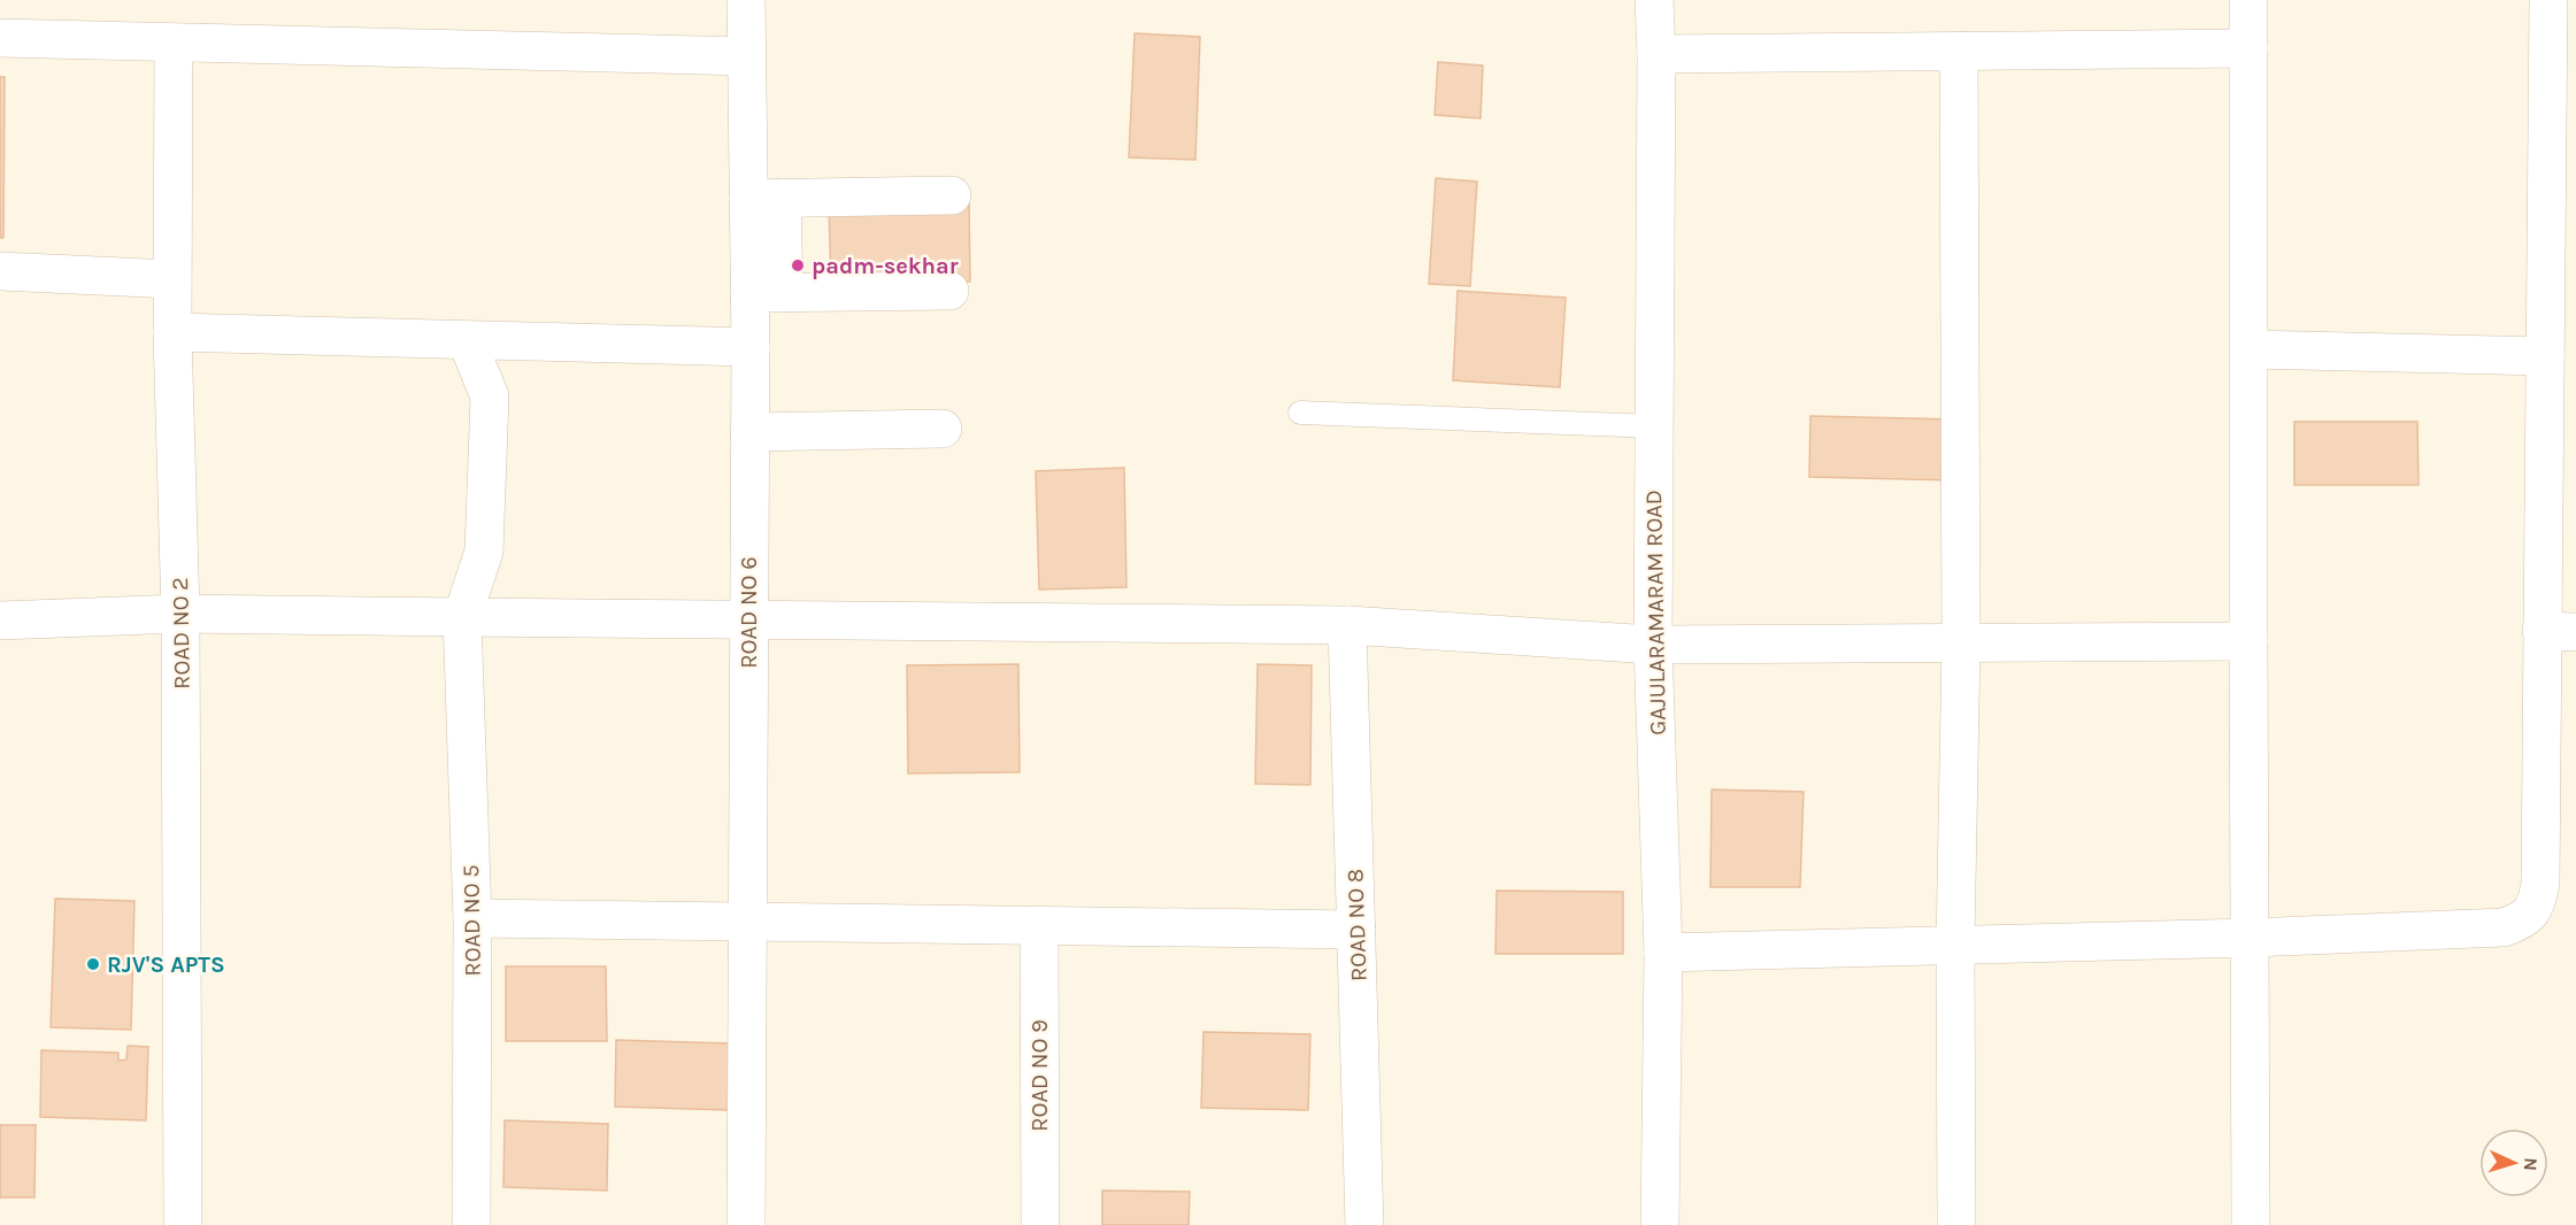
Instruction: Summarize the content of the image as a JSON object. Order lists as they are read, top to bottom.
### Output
{
  "streets": {
    "street": [
      "ROAD NO 6",
      "GAJULARAMARAM ROAD",
      "ROAD NO 2",
      "ROAD NO 5",
      "ROAD NO 8",
      "ROAD NO 9"
    ]
  },
  "places": ["padm-sekhar", "RJV'S APTS"],
  "north": "right"
}
